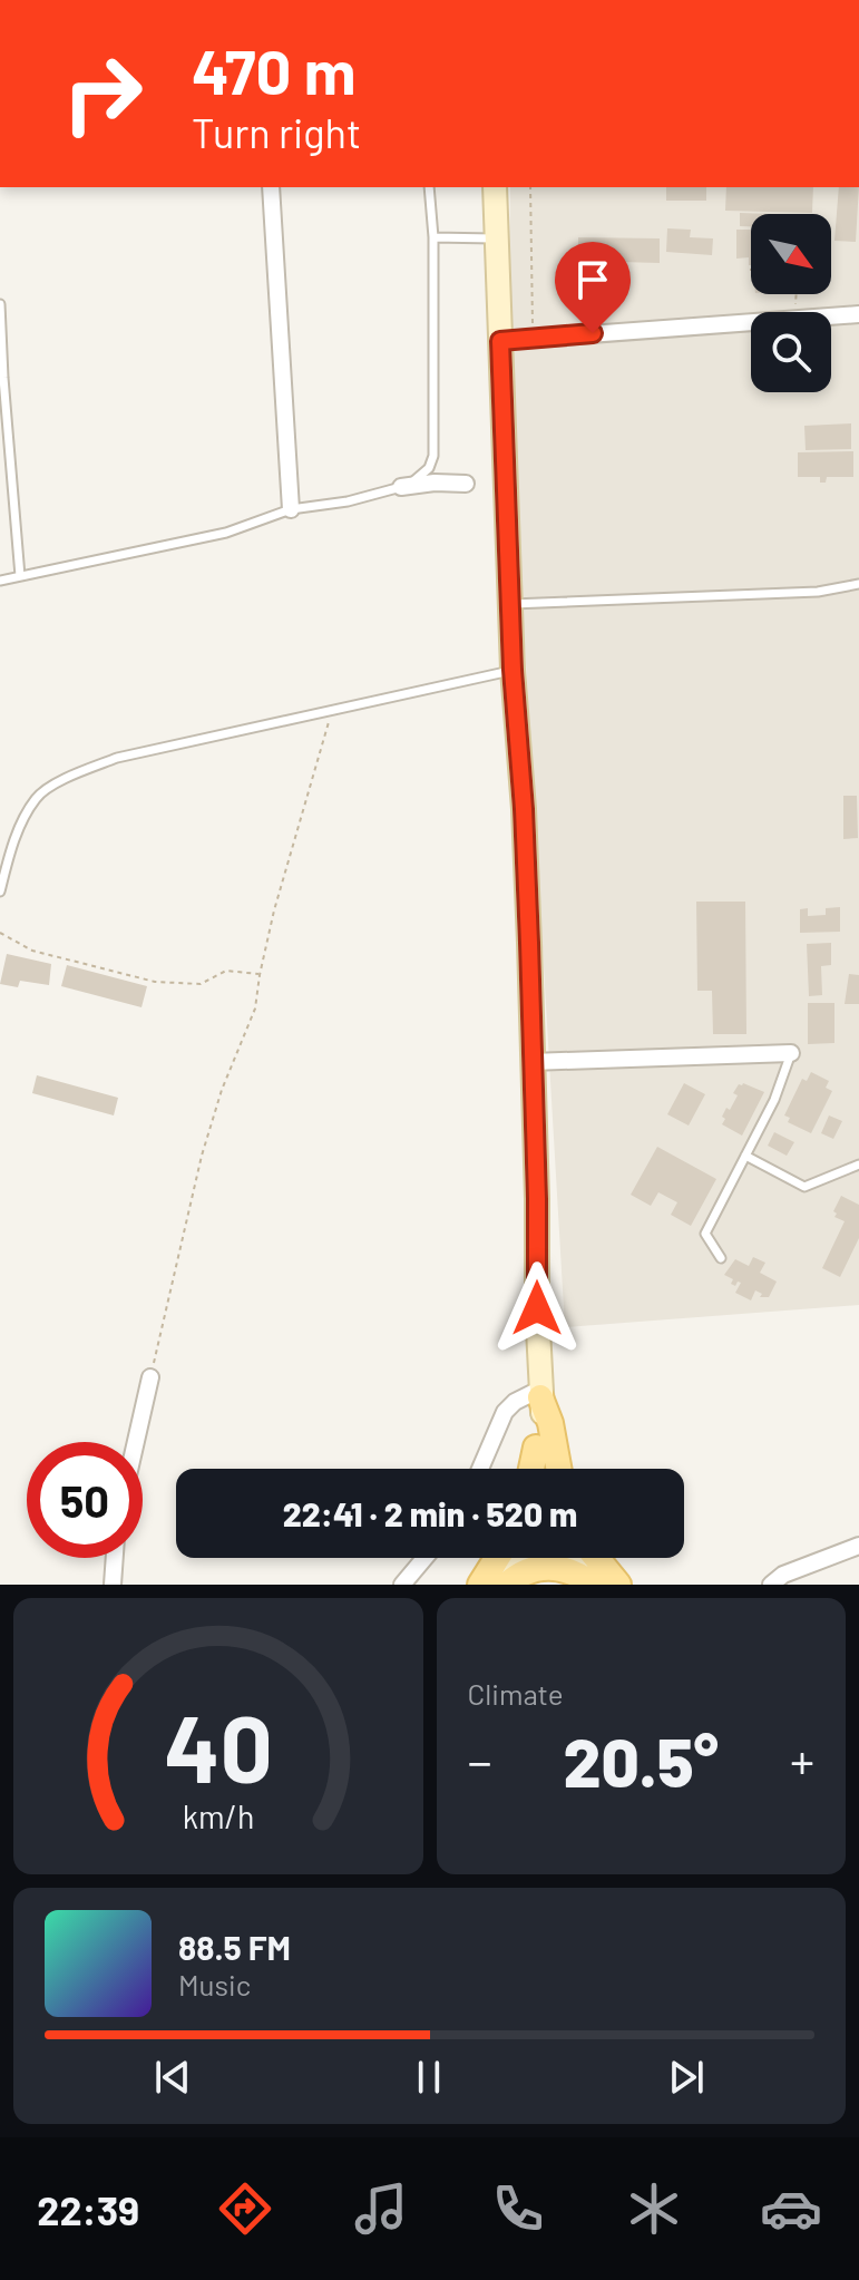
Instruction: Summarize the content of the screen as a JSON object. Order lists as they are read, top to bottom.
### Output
{
  "north": "bottom right",
  "page": {
    "turn": ["470 m", "Turn right"],
    "limit": "50",
    "trip": "22:41 · 2 min · 520 m",
    "tile": "Climate",
    "heat": ["−", "20.5°", "+"],
    "song": ["88.5 FM", "Music"],
    "tabs": "22:39",
    "gauge": ["40", "km/h"]
  }
}
